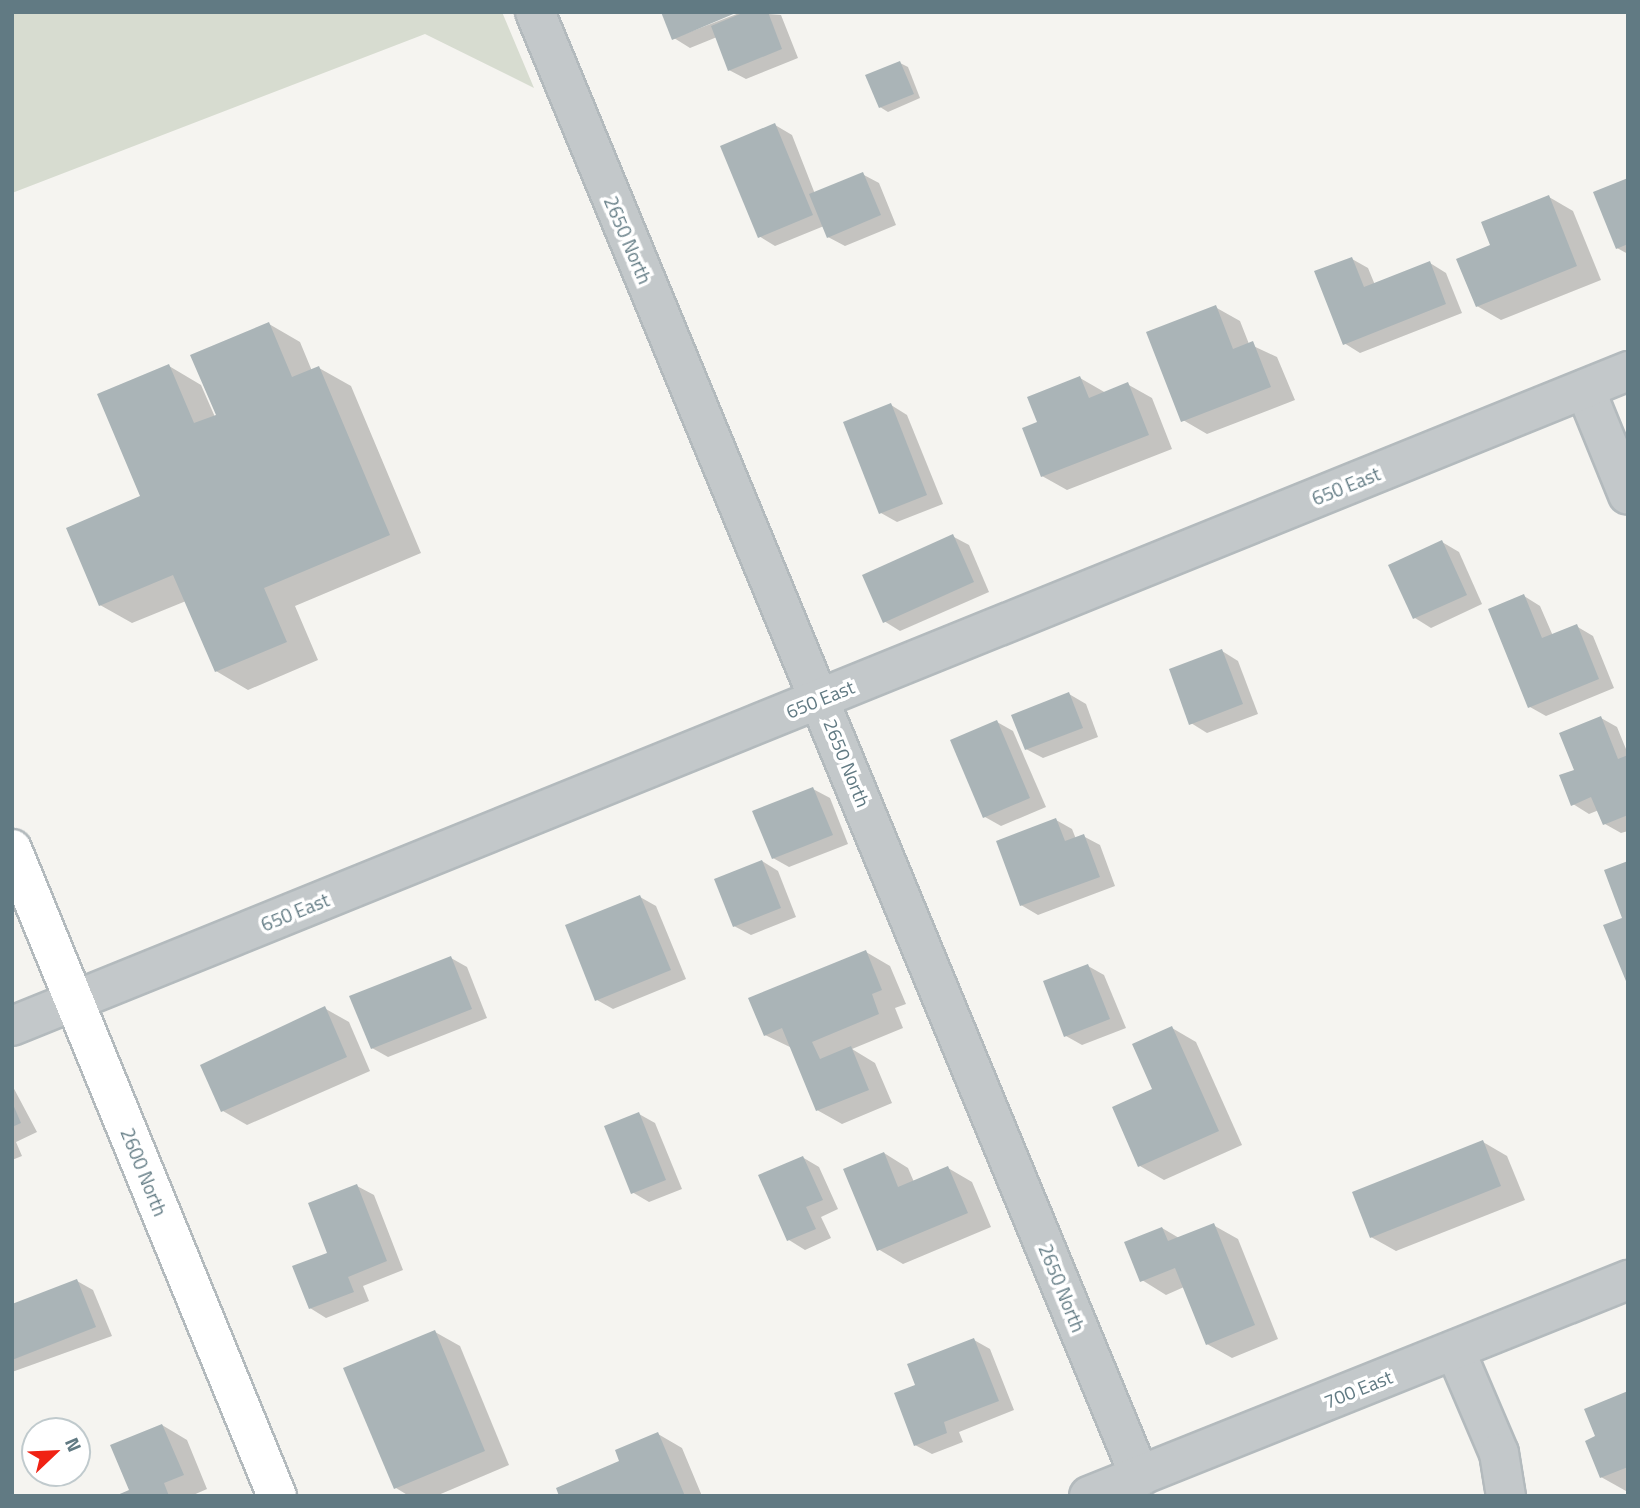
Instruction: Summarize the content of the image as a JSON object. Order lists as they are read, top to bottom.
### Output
{
  "streets": {
    "main road": ["2600 North"],
    "street": ["2650 North", "650 East", "700 East"]
  },
  "crossings": [
    ["2650 North", "650 East"],
    ["2650 North", "700 East"],
    ["650 East", "2600 North"]
  ],
  "north": "top right"
}
